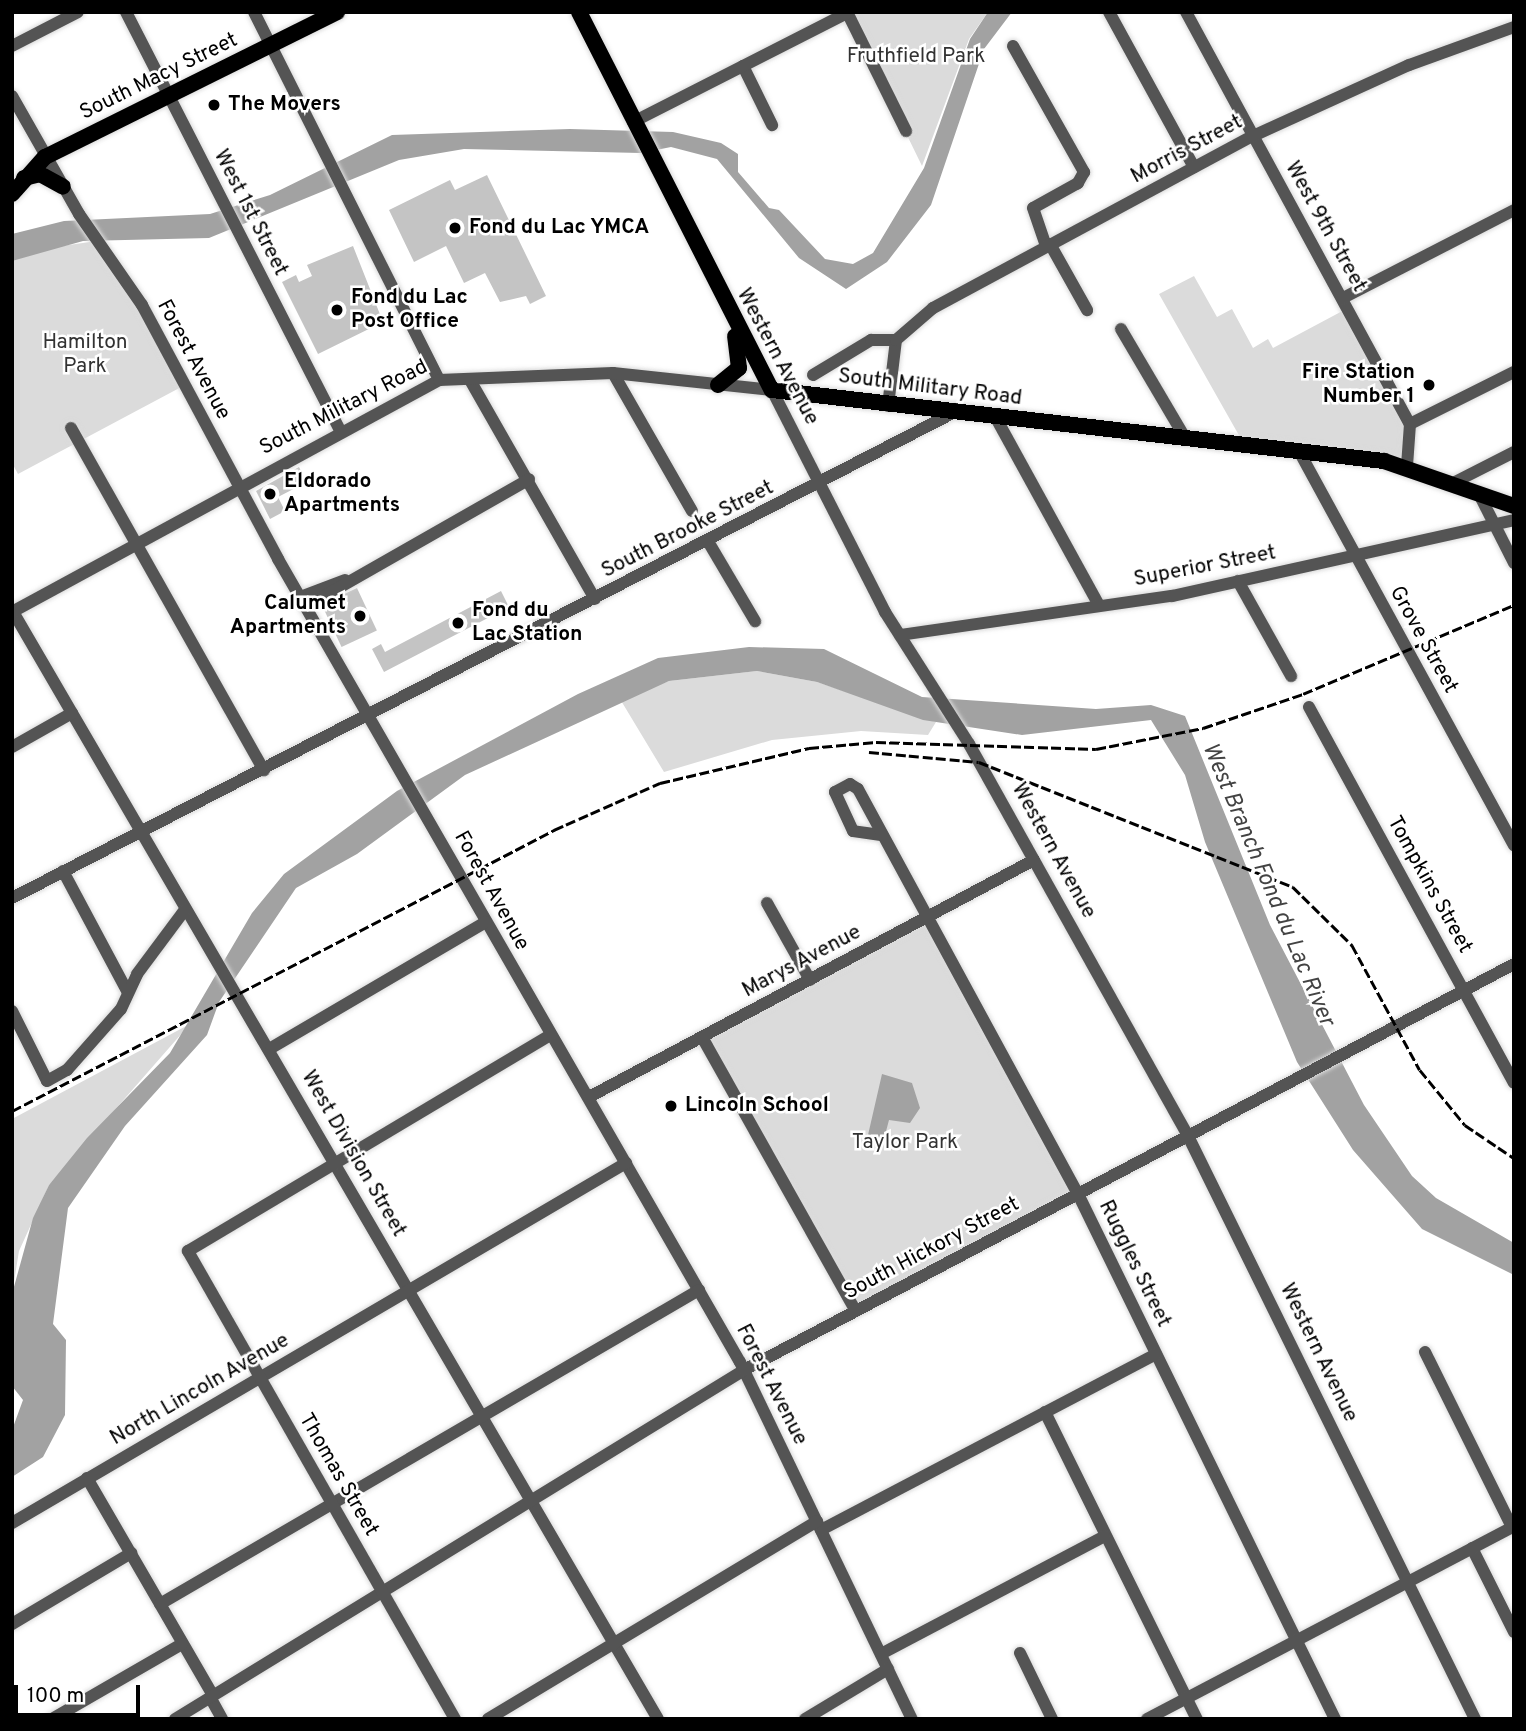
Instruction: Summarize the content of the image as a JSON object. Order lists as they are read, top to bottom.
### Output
{
  "streets": {
    "main road": ["South Macy Street", "Western Avenue", "South Military Road"],
    "street": [
      "Morris Street",
      "West 1st Street",
      "West 9th Street",
      "Forest Avenue",
      "South Brooke Street",
      "Superior Street",
      "Grove Street",
      "Tompkins Street",
      "Marys Avenue",
      "West Division Street",
      "South Hickory Street",
      "Ruggles Street",
      "North Lincoln Avenue",
      "Thomas Street"
    ]
  },
  "crossings": [
    ["South Macy Street", "West 1st Street"],
    ["South Macy Street", "Forest Avenue"],
    ["Morris Street", "West 9th Street"],
    ["West 1st Street", "South Military Road"],
    ["Western Avenue", "South Military Road"],
    ["Western Avenue", "South Brooke Street"],
    ["Western Avenue", "Superior Street"],
    ["Western Avenue", "Marys Avenue"],
    ["Western Avenue", "South Hickory Street"],
    ["Forest Avenue", "South Military Road"],
    ["Forest Avenue", "South Brooke Street"],
    ["Forest Avenue", "Marys Avenue"],
    ["Forest Avenue", "South Hickory Street"],
    ["Forest Avenue", "North Lincoln Avenue"],
    ["South Military Road", "South Brooke Street"],
    ["South Military Road", "Grove Street"],
    ["South Military Road", "West Division Street"],
    ["South Brooke Street", "West Division Street"],
    ["Superior Street", "Grove Street"],
    ["Tompkins Street", "South Hickory Street"],
    ["Marys Avenue", "Ruggles Street"],
    ["West Division Street", "South Hickory Street"],
    ["West Division Street", "North Lincoln Avenue"],
    ["West Division Street", "Thomas Street"],
    ["South Hickory Street", "Ruggles Street"],
    ["South Hickory Street", "Thomas Street"],
    ["North Lincoln Avenue", "Thomas Street"]
  ],
  "water": ["West Branch Fond du Lac River"],
  "parks": ["Fruthfield Park", "Hamilton Park", "Taylor Park"],
  "places": [
    "The Movers",
    "Fond du Lac YMCA",
    "Fond du Lac Post Office",
    "Fire Station Number 1",
    "Eldorado Apartments",
    "Calumet Apartments",
    "Fond du Lac Station",
    "Lincoln School"
  ],
  "scale_bar": "100 m"
}
